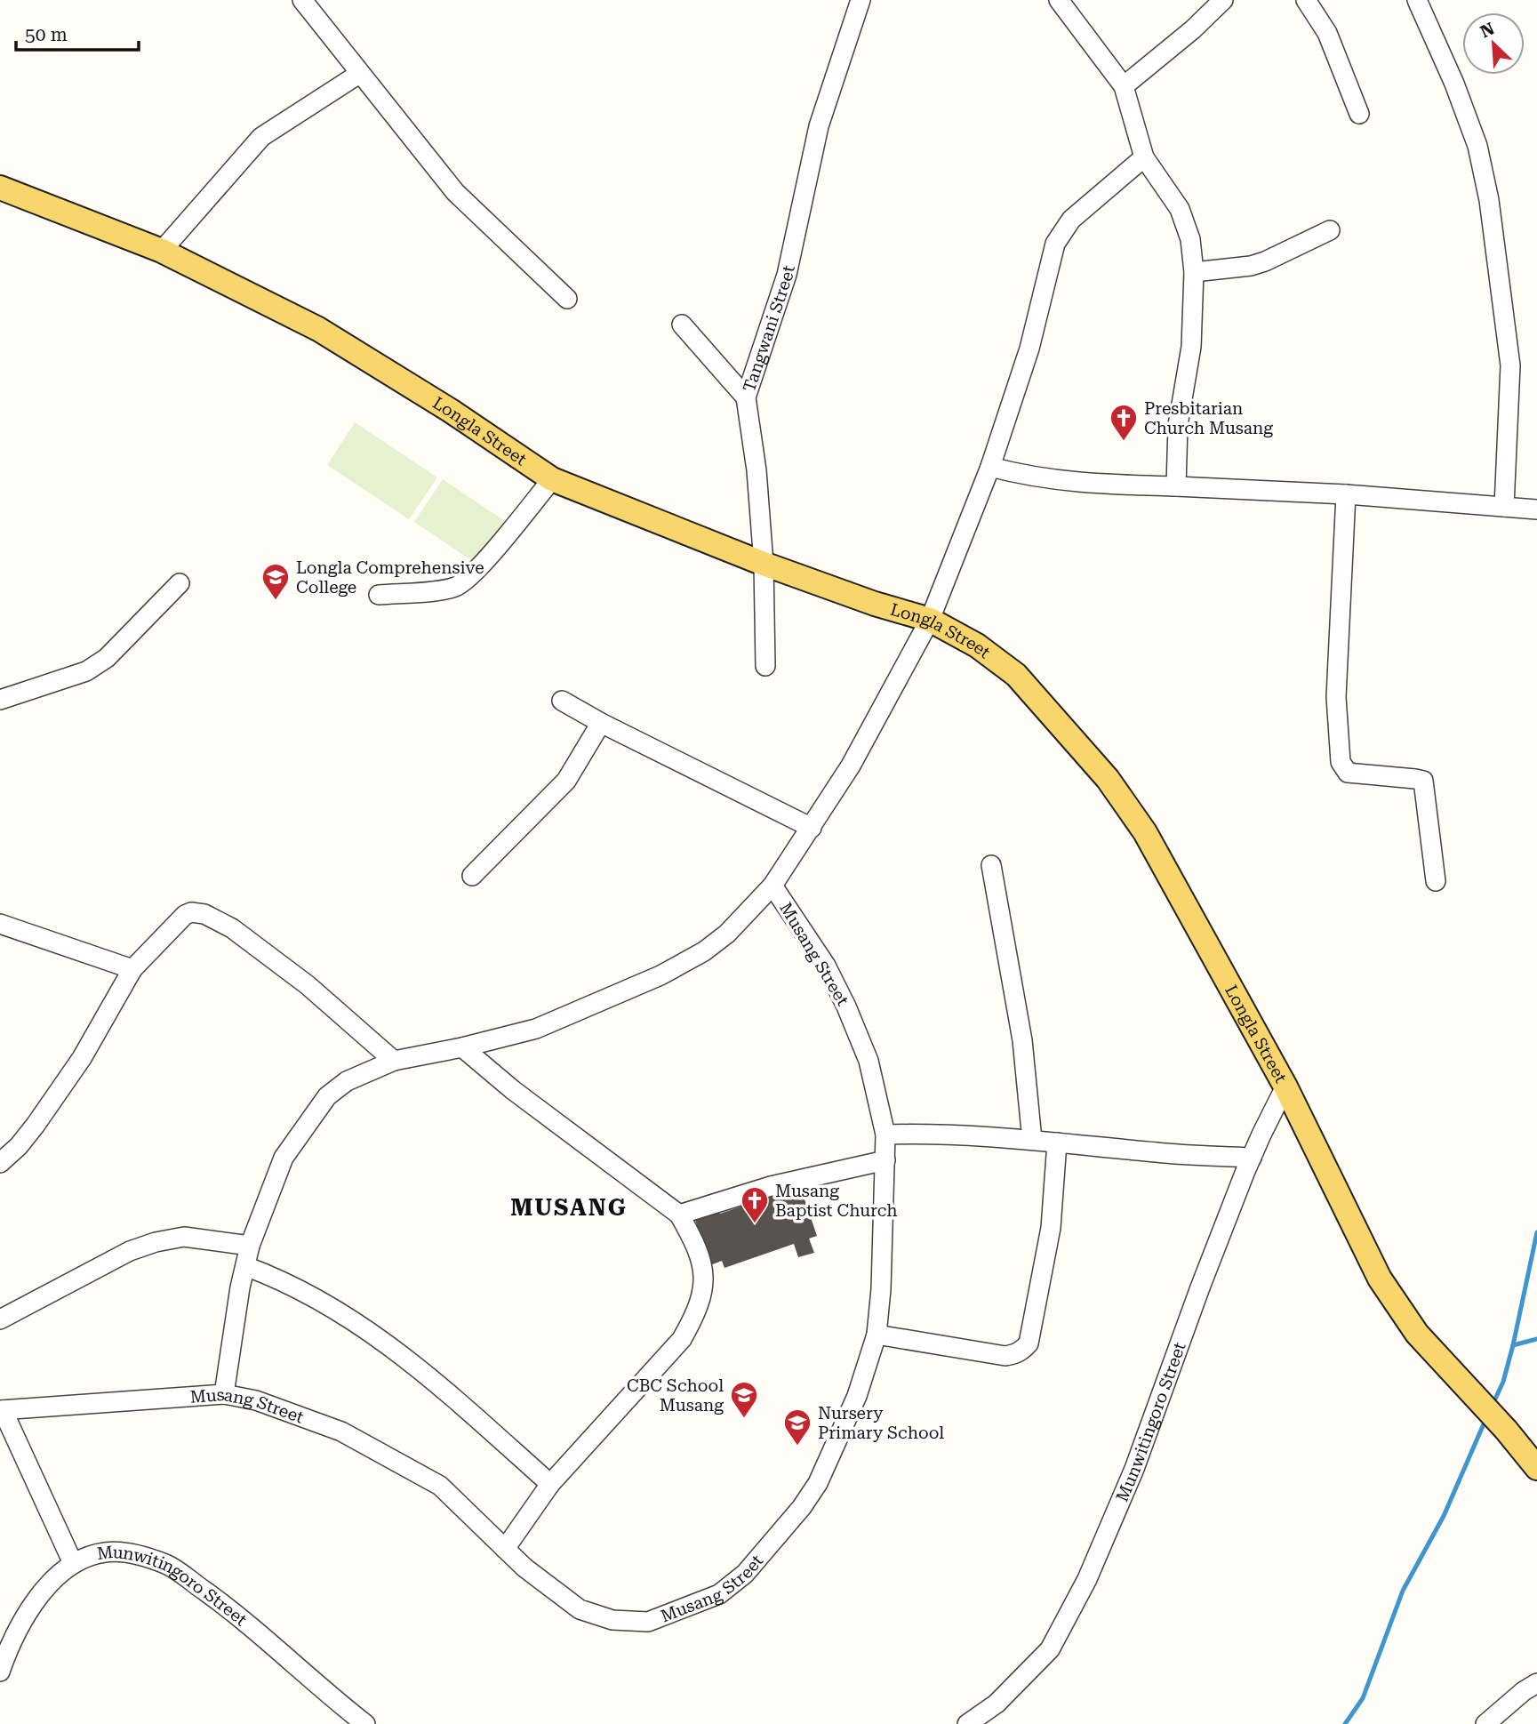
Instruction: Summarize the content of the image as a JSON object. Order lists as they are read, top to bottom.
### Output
{
  "streets": {
    "main road": ["Longla Street"],
    "street": ["Tangwani Street", "Musang Street", "Munwitingoro Street"]
  },
  "crossings": [
    ["Tangwani Street", "Longla Street"],
    ["Longla Street", "Munwitingoro Street"]
  ],
  "districts": ["MUSANG"],
  "places": {
    "church": ["Presbitarian Church Musang", "Musang Baptist Church"],
    "school or university": ["Longla Comprehensive College", "CBC School Musang", "Nursery Primary School"]
  },
  "scale_bar": "50 m",
  "north": "top left"
}
